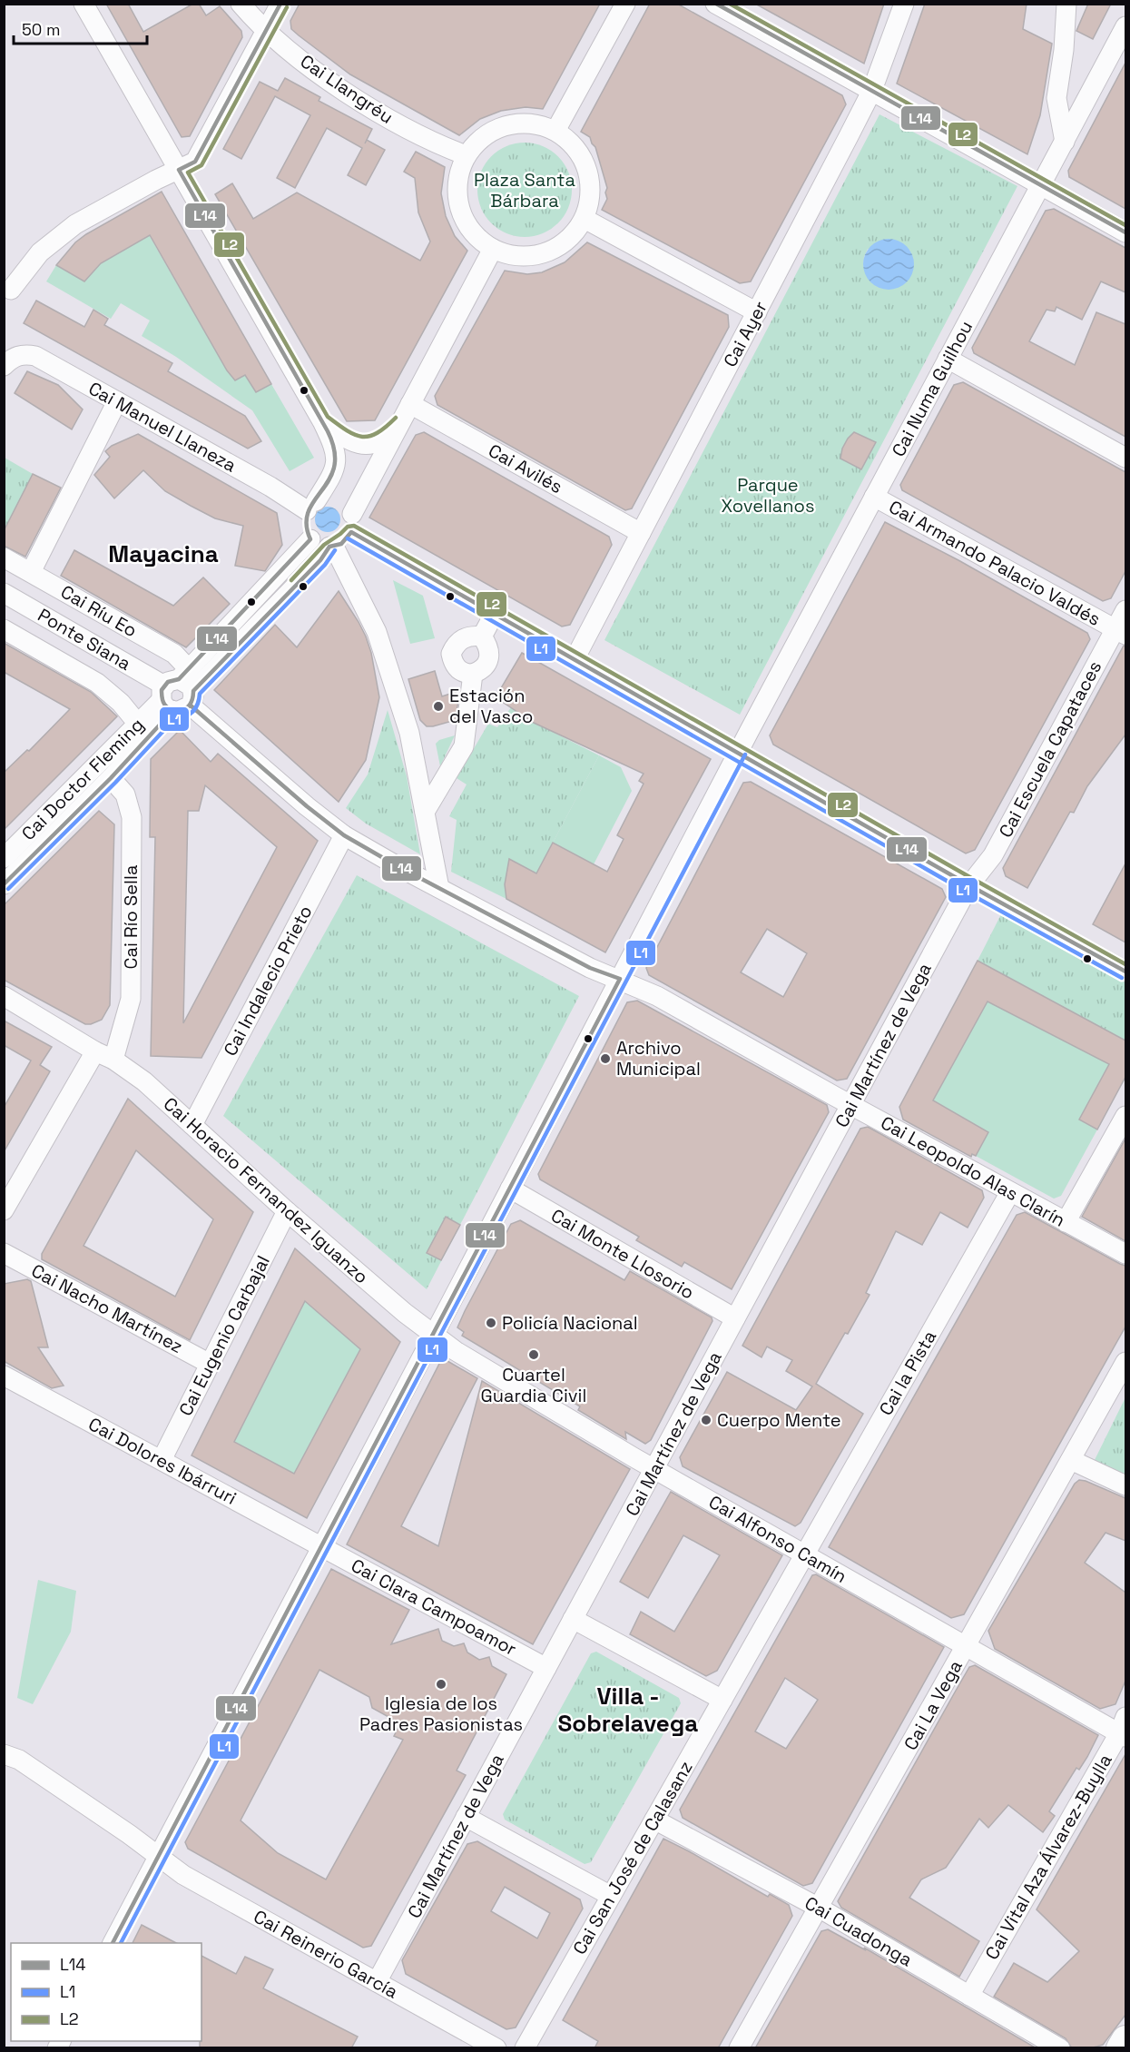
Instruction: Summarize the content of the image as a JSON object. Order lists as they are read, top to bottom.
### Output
{
  "streets": {
    "street": [
      "Cai Llangréu",
      "Cai Ayer",
      "Cai Numa Guilhou",
      "Cai Manuel Llaneza",
      "Cai Avilés",
      "Cai Armando Palacio Valdés",
      "Cai Ríu Eo",
      "Ponte Siana",
      "Cai Escuela Capataces",
      "Cai Doctor Fleming",
      "Cai Río Sella",
      "Cai Indalecio Prieto",
      "Cai Martínez de Vega",
      "Cai Leopoldo Alas Clarín",
      "Cai Horacio Fernandez Iguanzo",
      "Cai Monte Llosorio",
      "Cai Nacho Martínez",
      "Cai Eugenio Carbajal",
      "Cai la Pista",
      "Cai Dolores Ibárruri",
      "Cai Alfonso Camín",
      "Cai Clara Campoamor",
      "Cai La Vega",
      "Cai Vital Aza Álvarez-Buylla",
      "Cai San José de Calasanz",
      "Cai Cuadonga",
      "Cai Reinerio García"
    ]
  },
  "crossings": [
    ["Cai Ayer", "Cai Avilés"],
    ["Cai Numa Guilhou", "Cai Armando Palacio Valdés"],
    ["Cai Numa Guilhou", "Cai Leopoldo Alas Clarín"],
    ["Cai Numa Guilhou", "Cai Horacio Fernandez Iguanzo"],
    ["Cai Numa Guilhou", "Cai Monte Llosorio"],
    ["Cai Numa Guilhou", "Cai Dolores Ibárruri"],
    ["Cai Numa Guilhou", "Cai Alfonso Camín"],
    ["Cai Numa Guilhou", "Cai Clara Campoamor"],
    ["Cai Numa Guilhou", "Cai Reinerio García"],
    ["Cai Manuel Llaneza", "Cai Doctor Fleming"],
    ["Cai Armando Palacio Valdés", "Cai Escuela Capataces"],
    ["Cai Ríu Eo", "Ponte Siana"],
    ["Cai Ríu Eo", "Cai Doctor Fleming"],
    ["Cai Ríu Eo", "Cai Leopoldo Alas Clarín"],
    ["Ponte Siana", "Cai Doctor Fleming"],
    ["Ponte Siana", "Cai Leopoldo Alas Clarín"],
    ["Cai Escuela Capataces", "Cai Martínez de Vega"],
    ["Cai Doctor Fleming", "Cai Río Sella"],
    ["Cai Doctor Fleming", "Cai Leopoldo Alas Clarín"],
    ["Cai Río Sella", "Cai Horacio Fernandez Iguanzo"],
    ["Cai Indalecio Prieto", "Cai Leopoldo Alas Clarín"],
    ["Cai Indalecio Prieto", "Cai Horacio Fernandez Iguanzo"],
    ["Cai Martínez de Vega", "Cai Leopoldo Alas Clarín"],
    ["Cai Martínez de Vega", "Cai Monte Llosorio"],
    ["Cai Martínez de Vega", "Cai Alfonso Camín"],
    ["Cai Martínez de Vega", "Cai Clara Campoamor"],
    ["Cai Martínez de Vega", "Cai Reinerio García"],
    ["Cai Leopoldo Alas Clarín", "Cai la Pista"],
    ["Cai Horacio Fernandez Iguanzo", "Cai Eugenio Carbajal"],
    ["Cai Horacio Fernandez Iguanzo", "Cai Alfonso Camín"],
    ["Cai Nacho Martínez", "Cai Eugenio Carbajal"],
    ["Cai Eugenio Carbajal", "Cai Dolores Ibárruri"],
    ["Cai la Pista", "Cai Alfonso Camín"],
    ["Cai la Pista", "Cai San José de Calasanz"],
    ["Cai Dolores Ibárruri", "Cai Clara Campoamor"],
    ["Cai Alfonso Camín", "Cai La Vega"],
    ["Cai Alfonso Camín", "Cai Vital Aza Álvarez-Buylla"],
    ["Cai Alfonso Camín", "Cai San José de Calasanz"],
    ["Cai La Vega", "Cai Cuadonga"],
    ["Cai Vital Aza Álvarez-Buylla", "Cai Cuadonga"],
    ["Cai San José de Calasanz", "Cai Cuadonga"]
  ],
  "districts": ["Mayacina", "Villa - Sobrelavega"],
  "parks": ["Plaza Santa Bárbara", "Parque Xovellanos"],
  "places": [
    "Estación del Vasco",
    "Archivo Municipal",
    "Policía Nacional",
    "Cuartel Guardia Civil",
    "Cuerpo Mente",
    "Iglesia de los Padres Pasionistas"
  ],
  "lines": ["transit line L14", "transit line L2", "transit line L1"],
  "legend": ["L14", "L1", "L2"],
  "scale_bar": "50 m"
}
